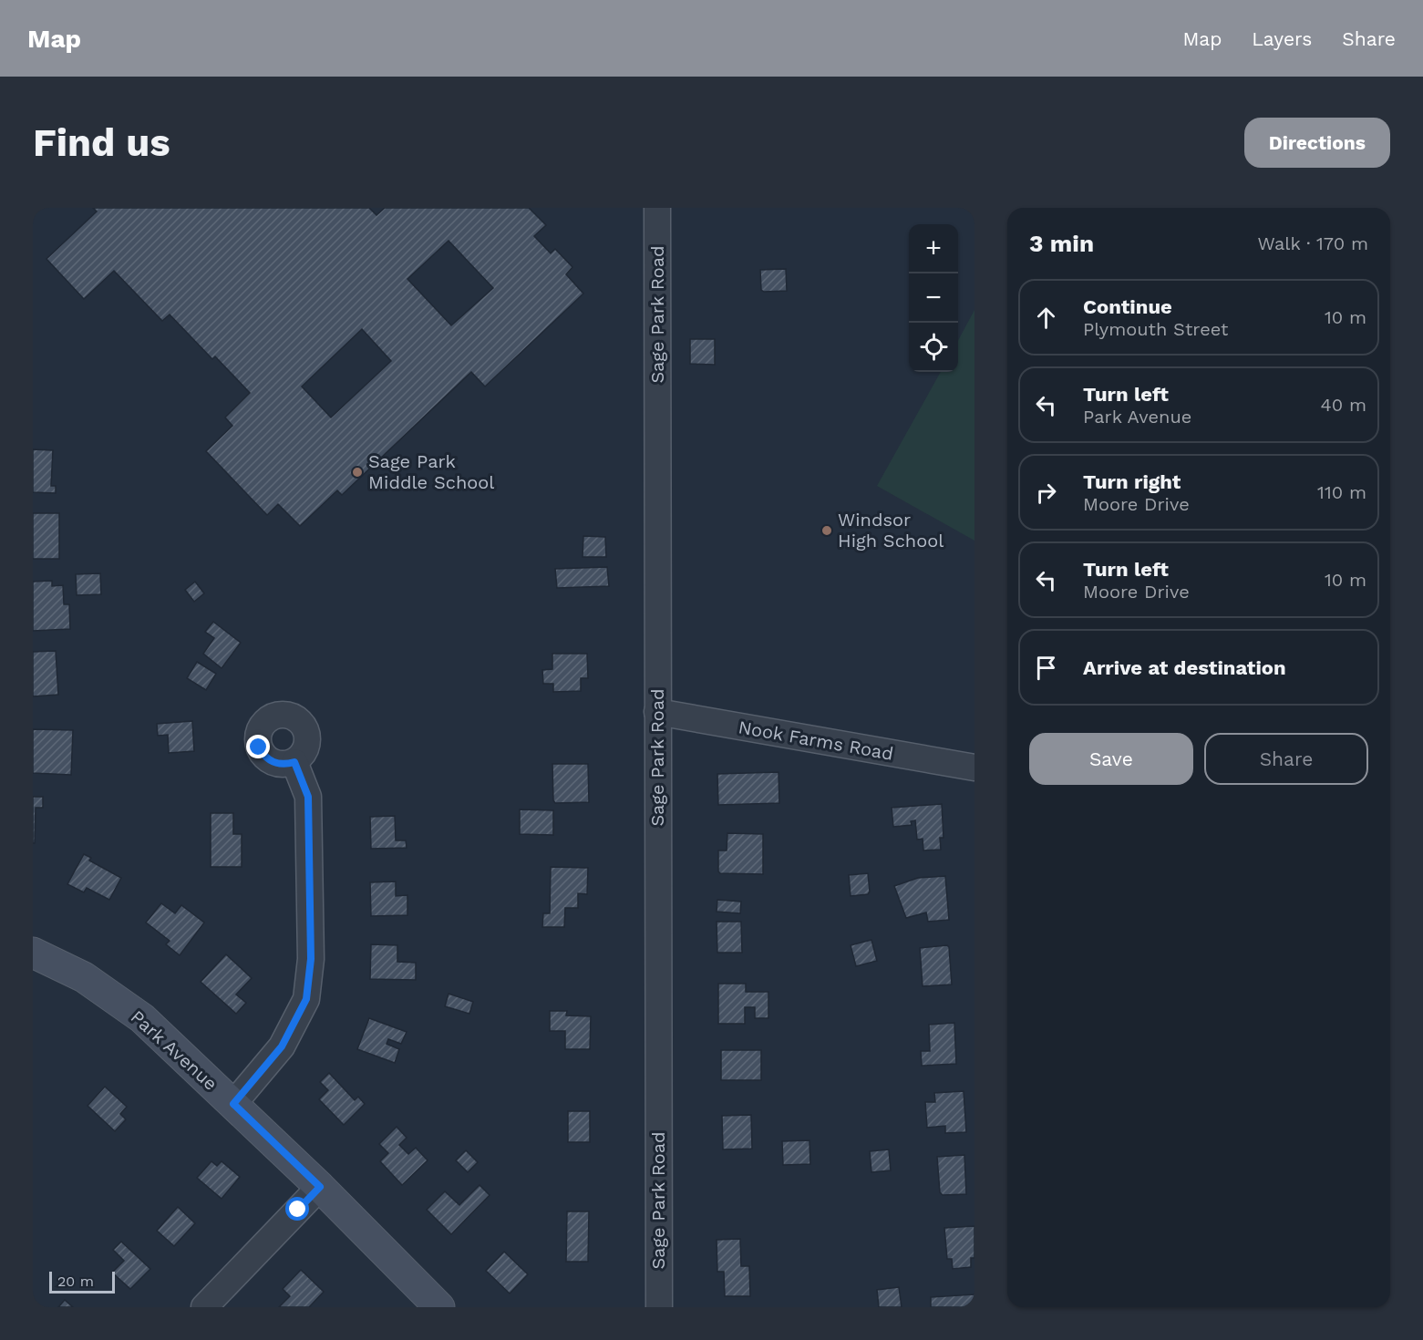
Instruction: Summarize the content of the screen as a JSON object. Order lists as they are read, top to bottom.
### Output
{
  "streets": {
    "main road": ["Park Avenue"],
    "street": ["Sage Park Road", "Nook Farms Road"]
  },
  "crossings": [
    ["Sage Park Road", "Nook Farms Road"]
  ],
  "places": ["Sage Park Middle School", "Windsor High School"],
  "scale_bar": "20 m",
  "page": {
    "header": "Map",
    "nav": ["Map", "Layers", "Share"],
    "buttons": [
      "Directions",
      ["Save", "Share"]
    ],
    "title": "Find us",
    "heading": ["3 min", "Walk · 170 m"],
    "map_buttons": ["+", "−"],
    "list": [
      ["Continue", "Plymouth Street", "10 m"],
      ["Turn left", "Park Avenue", "40 m"],
      ["Turn right", "Moore Drive", "110 m"],
      ["Turn left", "Moore Drive", "10 m"],
      "Arrive at destination"
    ],
    "scale": "20 m"
  }
}
